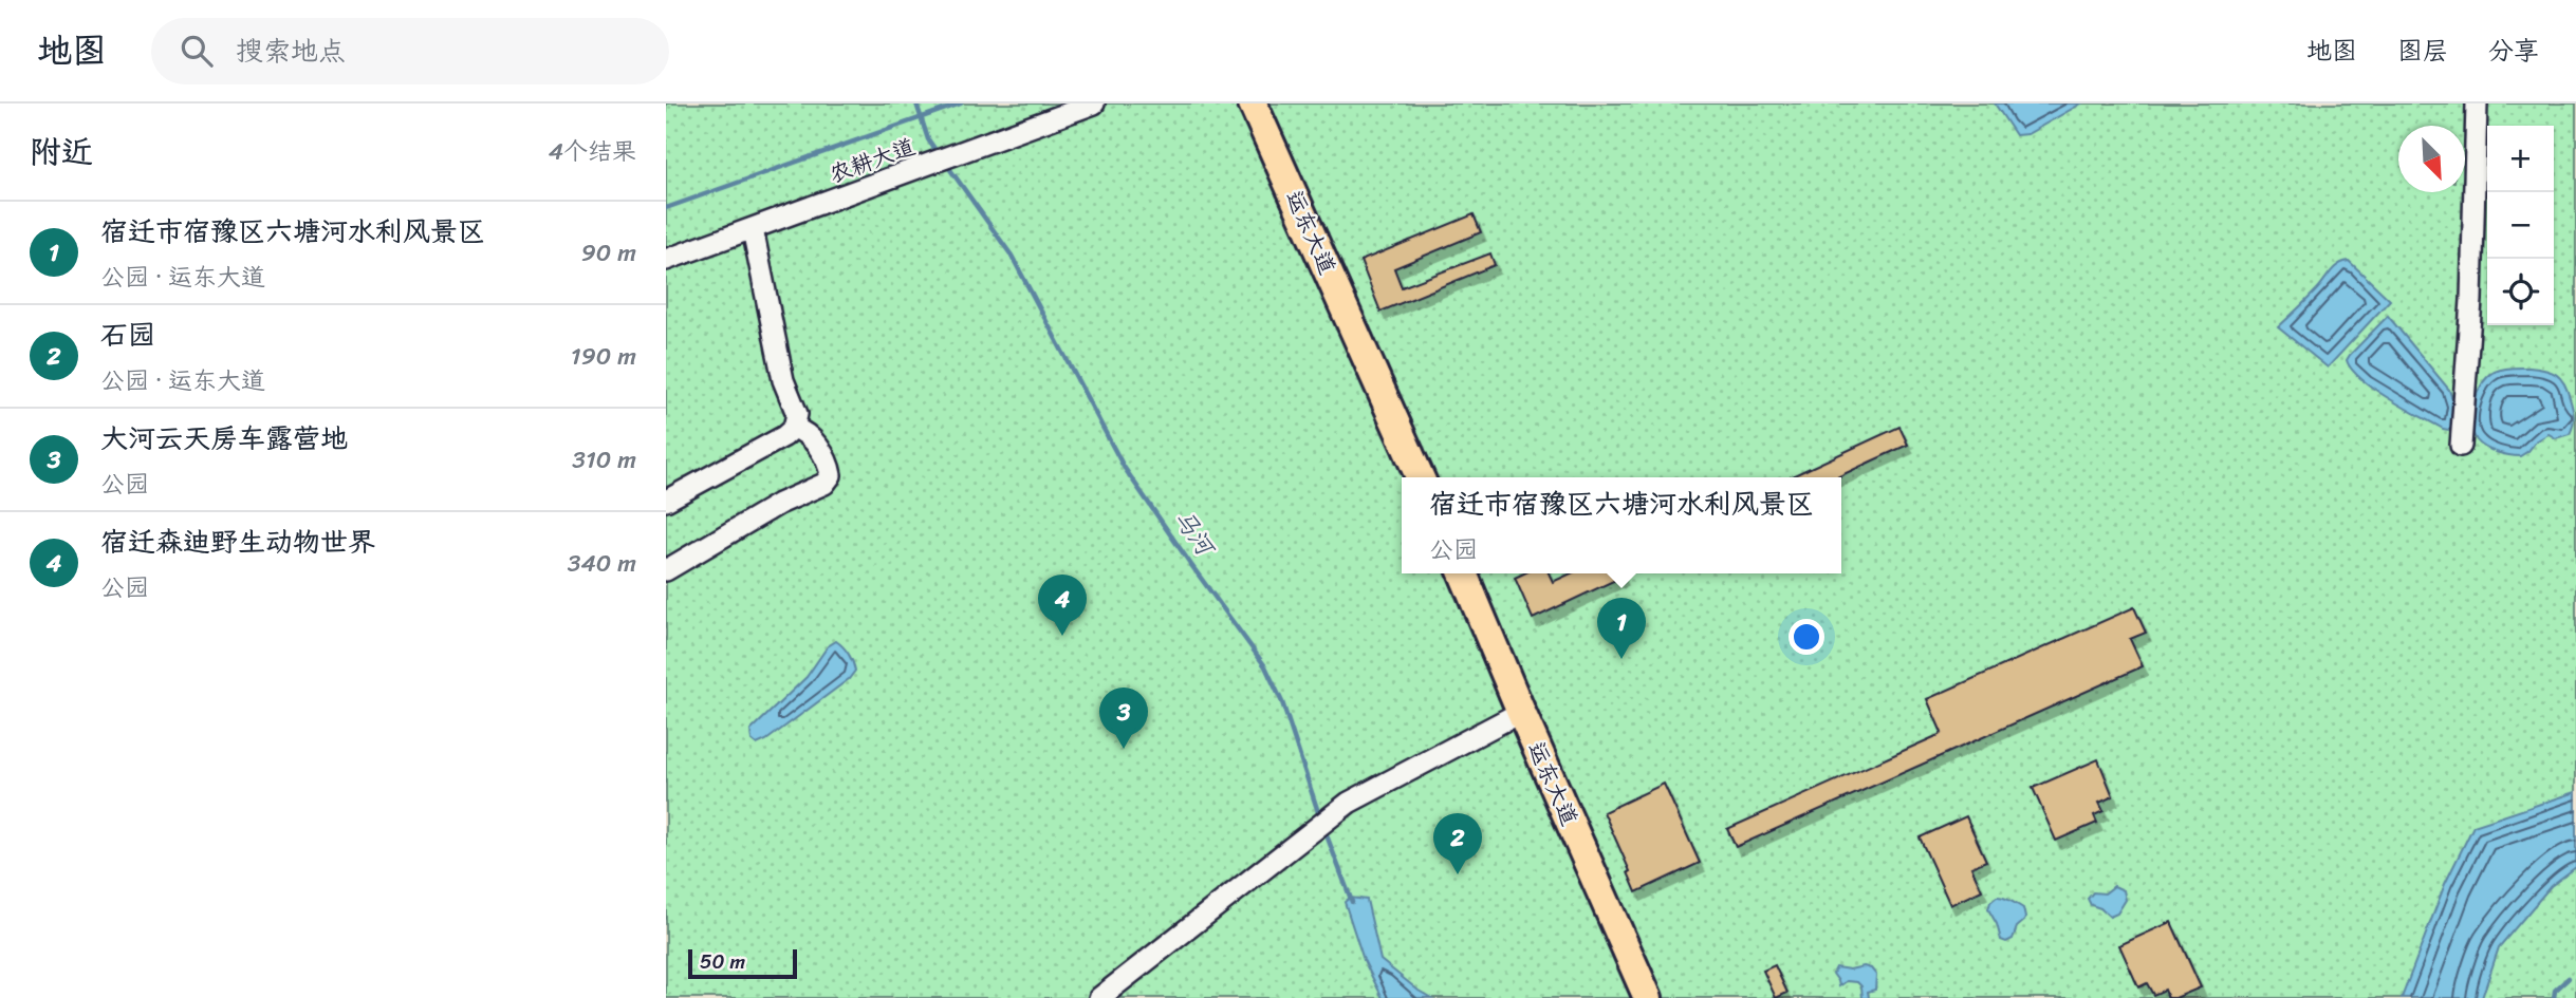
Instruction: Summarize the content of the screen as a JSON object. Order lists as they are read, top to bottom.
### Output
{
  "streets": {
    "main road": ["运东大道"],
    "street": ["农耕大道"]
  },
  "water": ["马河"],
  "scale_bar": "50 m",
  "north": "bottom right",
  "page": {
    "header": "地图",
    "search": "搜索地点",
    "nav": ["地图", "图层", "分享"],
    "heading": ["附近", "4个结果"],
    "map_buttons": ["+", "−"],
    "list": [
      {
        "mark": "1",
        "name": "宿迁市宿豫区六塘河水利风景区",
        "note": "公园 · 运东大道",
        "value": "90 m"
      },
      {
        "mark": "2",
        "name": "石园",
        "note": "公园 · 运东大道",
        "value": "190 m"
      },
      {
        "mark": "3",
        "name": "大河云天房车露营地",
        "note": "公园",
        "value": "310 m"
      },
      {
        "mark": "4",
        "name": "宿迁森迪野生动物世界",
        "note": "公园",
        "value": "340 m"
      }
    ],
    "popup": ["宿迁市宿豫区六塘河水利风景区", "公园"],
    "pins": [
      "4",
      "1",
      "3",
      "2"
    ],
    "scale": "50 m"
  }
}
